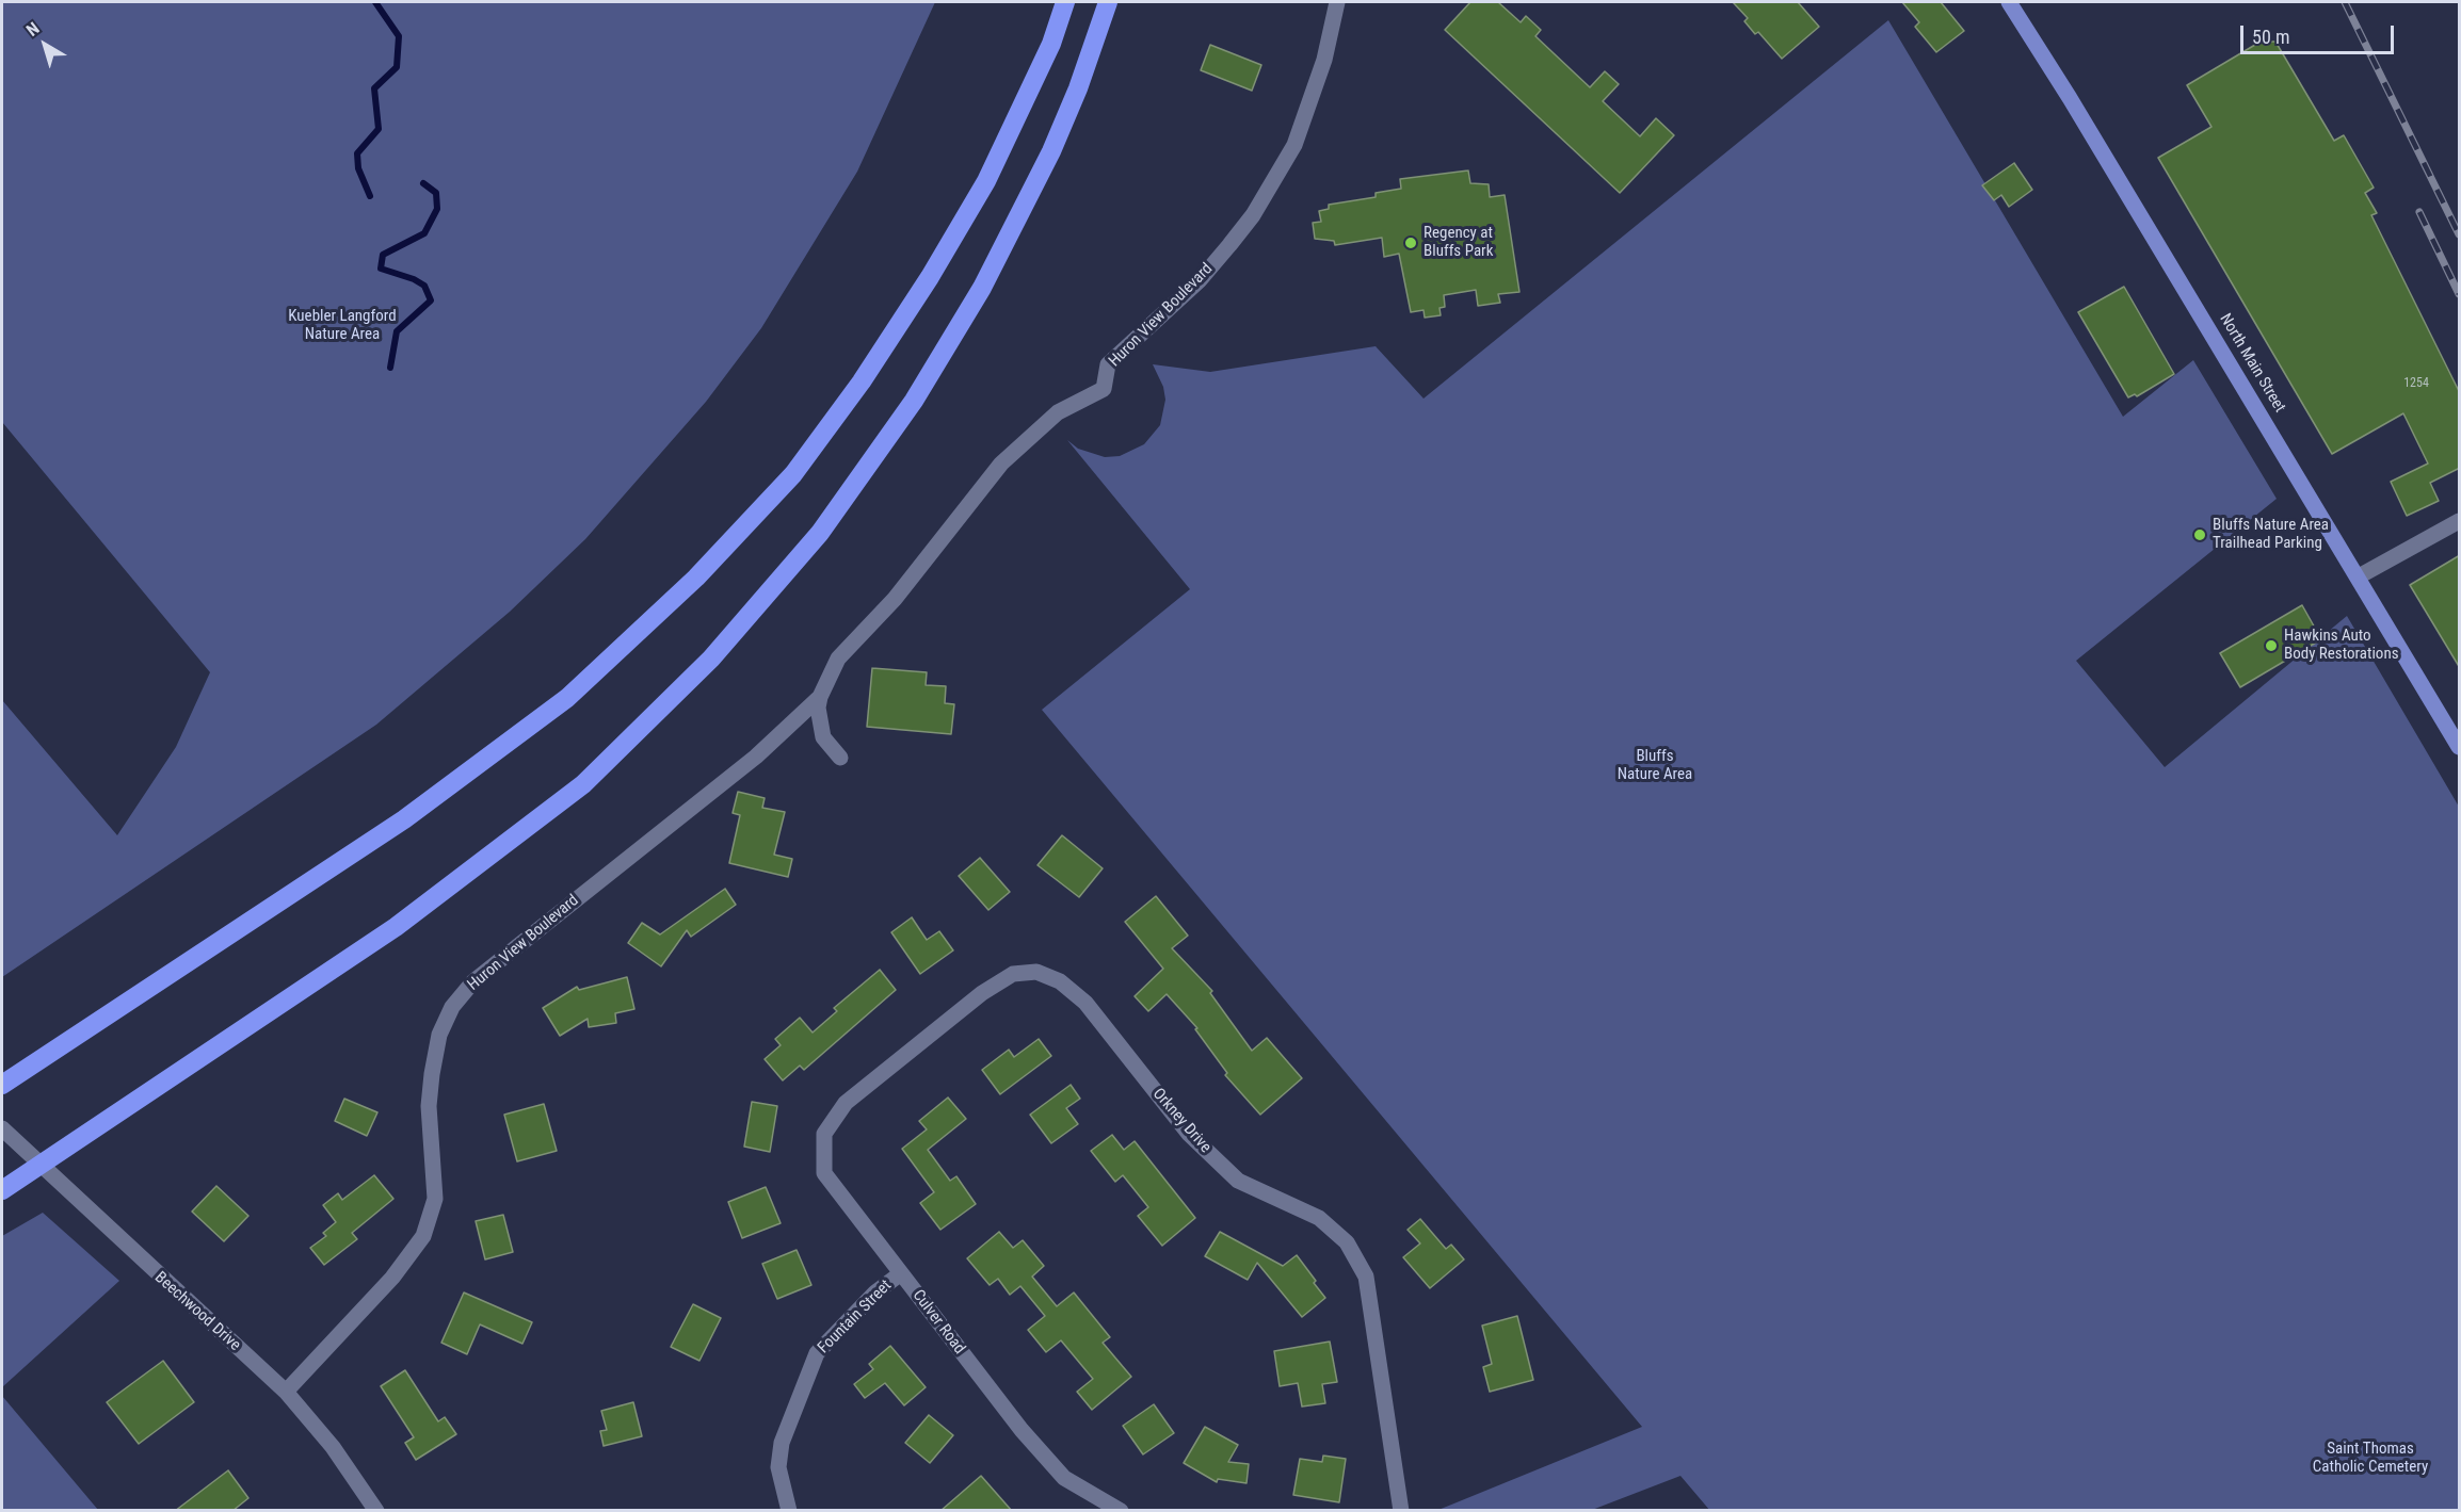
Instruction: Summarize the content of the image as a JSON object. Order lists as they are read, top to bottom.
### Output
{
  "streets": {
    "main road": ["North Main Street"],
    "street": [
      "Huron View Boulevard",
      "Orkney Drive",
      "Beechwood Drive",
      "Fountain Street",
      "Culver Road"
    ]
  },
  "crossings": [
    ["Huron View Boulevard", "Beechwood Drive"],
    ["Orkney Drive", "Culver Road"],
    ["Fountain Street", "Culver Road"]
  ],
  "parks": ["Kuebler Langford Nature Area", "Bluffs Nature Area", "Saint Thomas Catholic Cemetery"],
  "places": ["Regency at Bluffs Park", "Bluffs Nature Area Trailhead Parking", "Hawkins Auto Body Restorations"],
  "house_numbers": ["1254"],
  "scale_bar": "50 m",
  "north": "top left"
}
